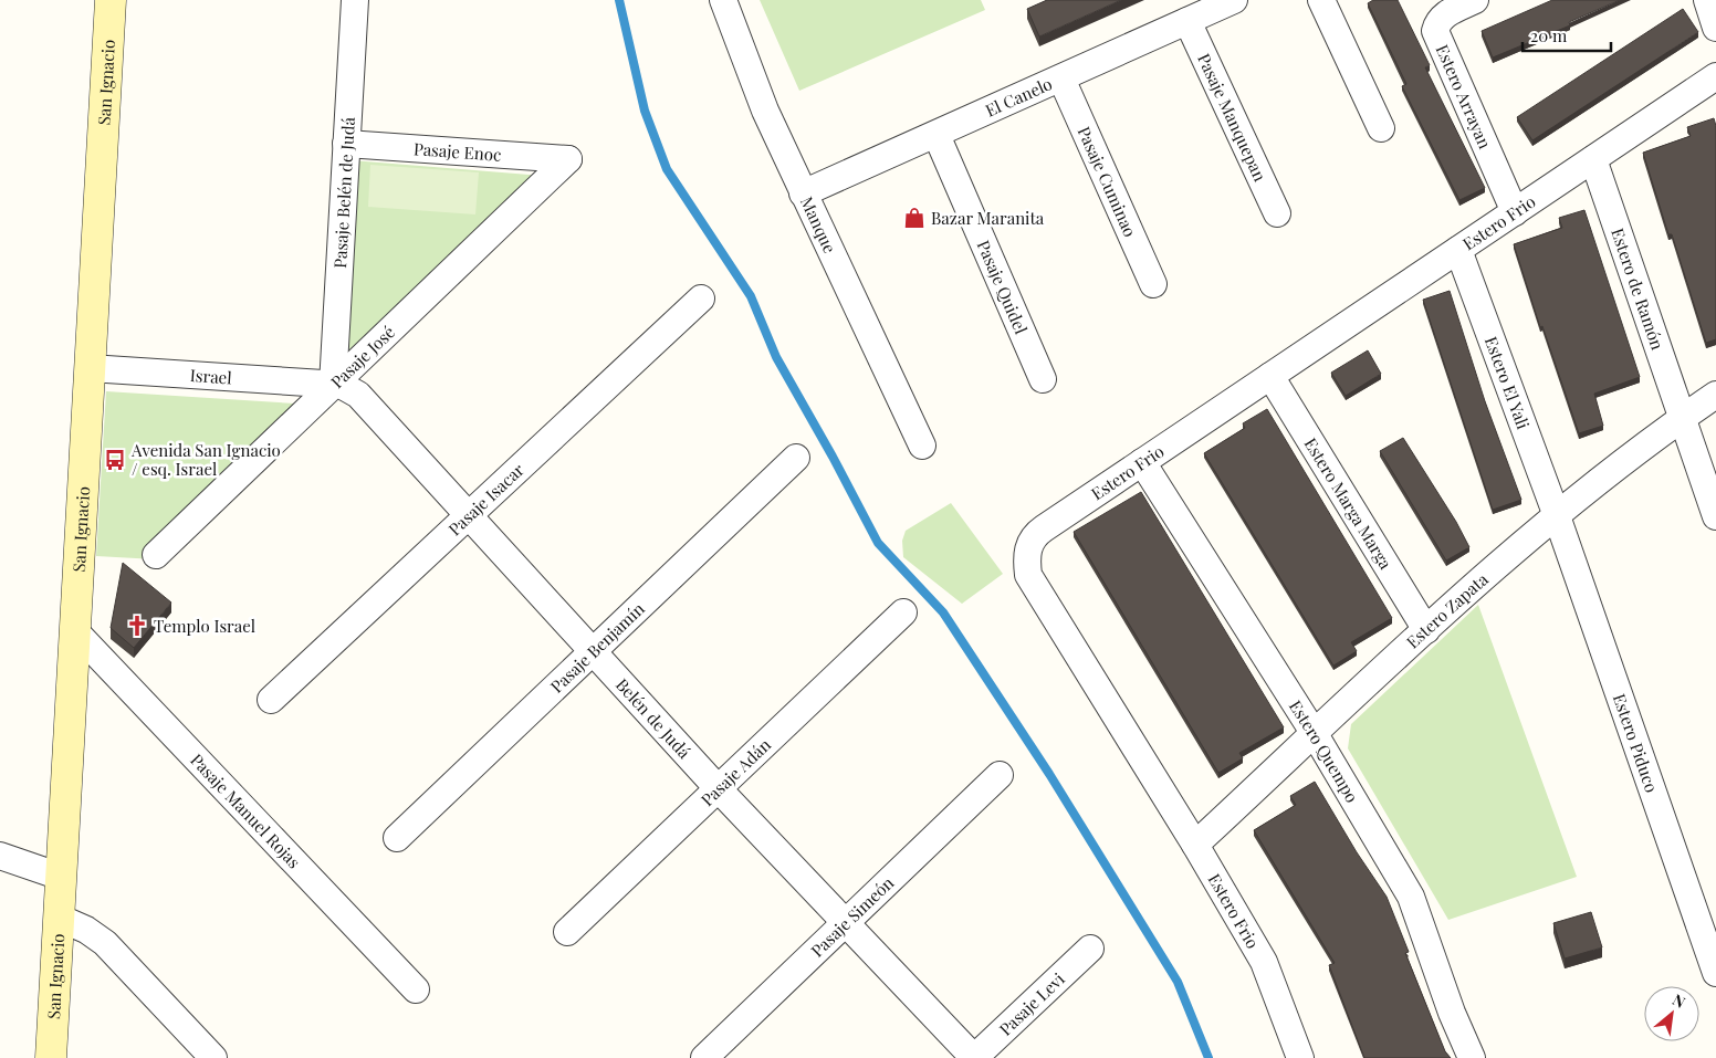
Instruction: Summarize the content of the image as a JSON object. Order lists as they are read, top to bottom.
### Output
{
  "streets": {
    "main road": ["San Ignacio"],
    "street": [
      "El Canelo",
      "Estero Arrayan",
      "Pasaje Manquepan",
      "Pasaje Enoc",
      "Pasaje Cuminao",
      "Pasaje Belén de Judá",
      "Estero Frio",
      "Manque",
      "Pasaje Quidel",
      "Estero de Ramón",
      "Pasaje José",
      "Israel",
      "Estero El Yali",
      "Pasaje Isacar",
      "Estero Marga Marga",
      "Estero Zapata",
      "Pasaje Benjamín",
      "Belén de Judá",
      "Estero Piduco",
      "Estero Quempo",
      "Pasaje Adán",
      "Pasaje Manuel Rojas",
      "Pasaje Simeón",
      "Pasaje Levi"
    ]
  },
  "crossings": [
    ["San Ignacio", "Israel"],
    ["San Ignacio", "Pasaje Manuel Rojas"],
    ["El Canelo", "Pasaje Manquepan"],
    ["El Canelo", "Pasaje Cuminao"],
    ["El Canelo", "Manque"],
    ["El Canelo", "Pasaje Quidel"],
    ["Estero Arrayan", "Estero Frio"],
    ["Pasaje Enoc", "Pasaje Belén de Judá"],
    ["Pasaje Enoc", "Pasaje José"],
    ["Pasaje Belén de Judá", "Pasaje José"],
    ["Pasaje Belén de Judá", "Israel"],
    ["Pasaje Belén de Judá", "Belén de Judá"],
    ["Estero Frio", "Estero de Ramón"],
    ["Estero Frio", "Estero El Yali"],
    ["Estero Frio", "Estero Marga Marga"],
    ["Estero Frio", "Estero Zapata"],
    ["Estero Frio", "Estero Quempo"],
    ["Estero de Ramón", "Estero Zapata"],
    ["Pasaje José", "Israel"],
    ["Pasaje José", "Belén de Judá"],
    ["Israel", "Belén de Judá"],
    ["Estero El Yali", "Estero Zapata"],
    ["Estero El Yali", "Estero Piduco"],
    ["Pasaje Isacar", "Belén de Judá"],
    ["Estero Marga Marga", "Estero Zapata"],
    ["Estero Zapata", "Estero Piduco"],
    ["Estero Zapata", "Estero Quempo"],
    ["Pasaje Benjamín", "Belén de Judá"],
    ["Belén de Judá", "Pasaje Adán"],
    ["Belén de Judá", "Pasaje Simeón"],
    ["Belén de Judá", "Pasaje Levi"]
  ],
  "places": {
    "shop": ["Bazar Maranita"],
    "bus stop": ["Avenida San Ignacio / esq. Israel"],
    "church": ["Templo Israel"]
  },
  "scale_bar": "20 m",
  "north": "top right"
}
